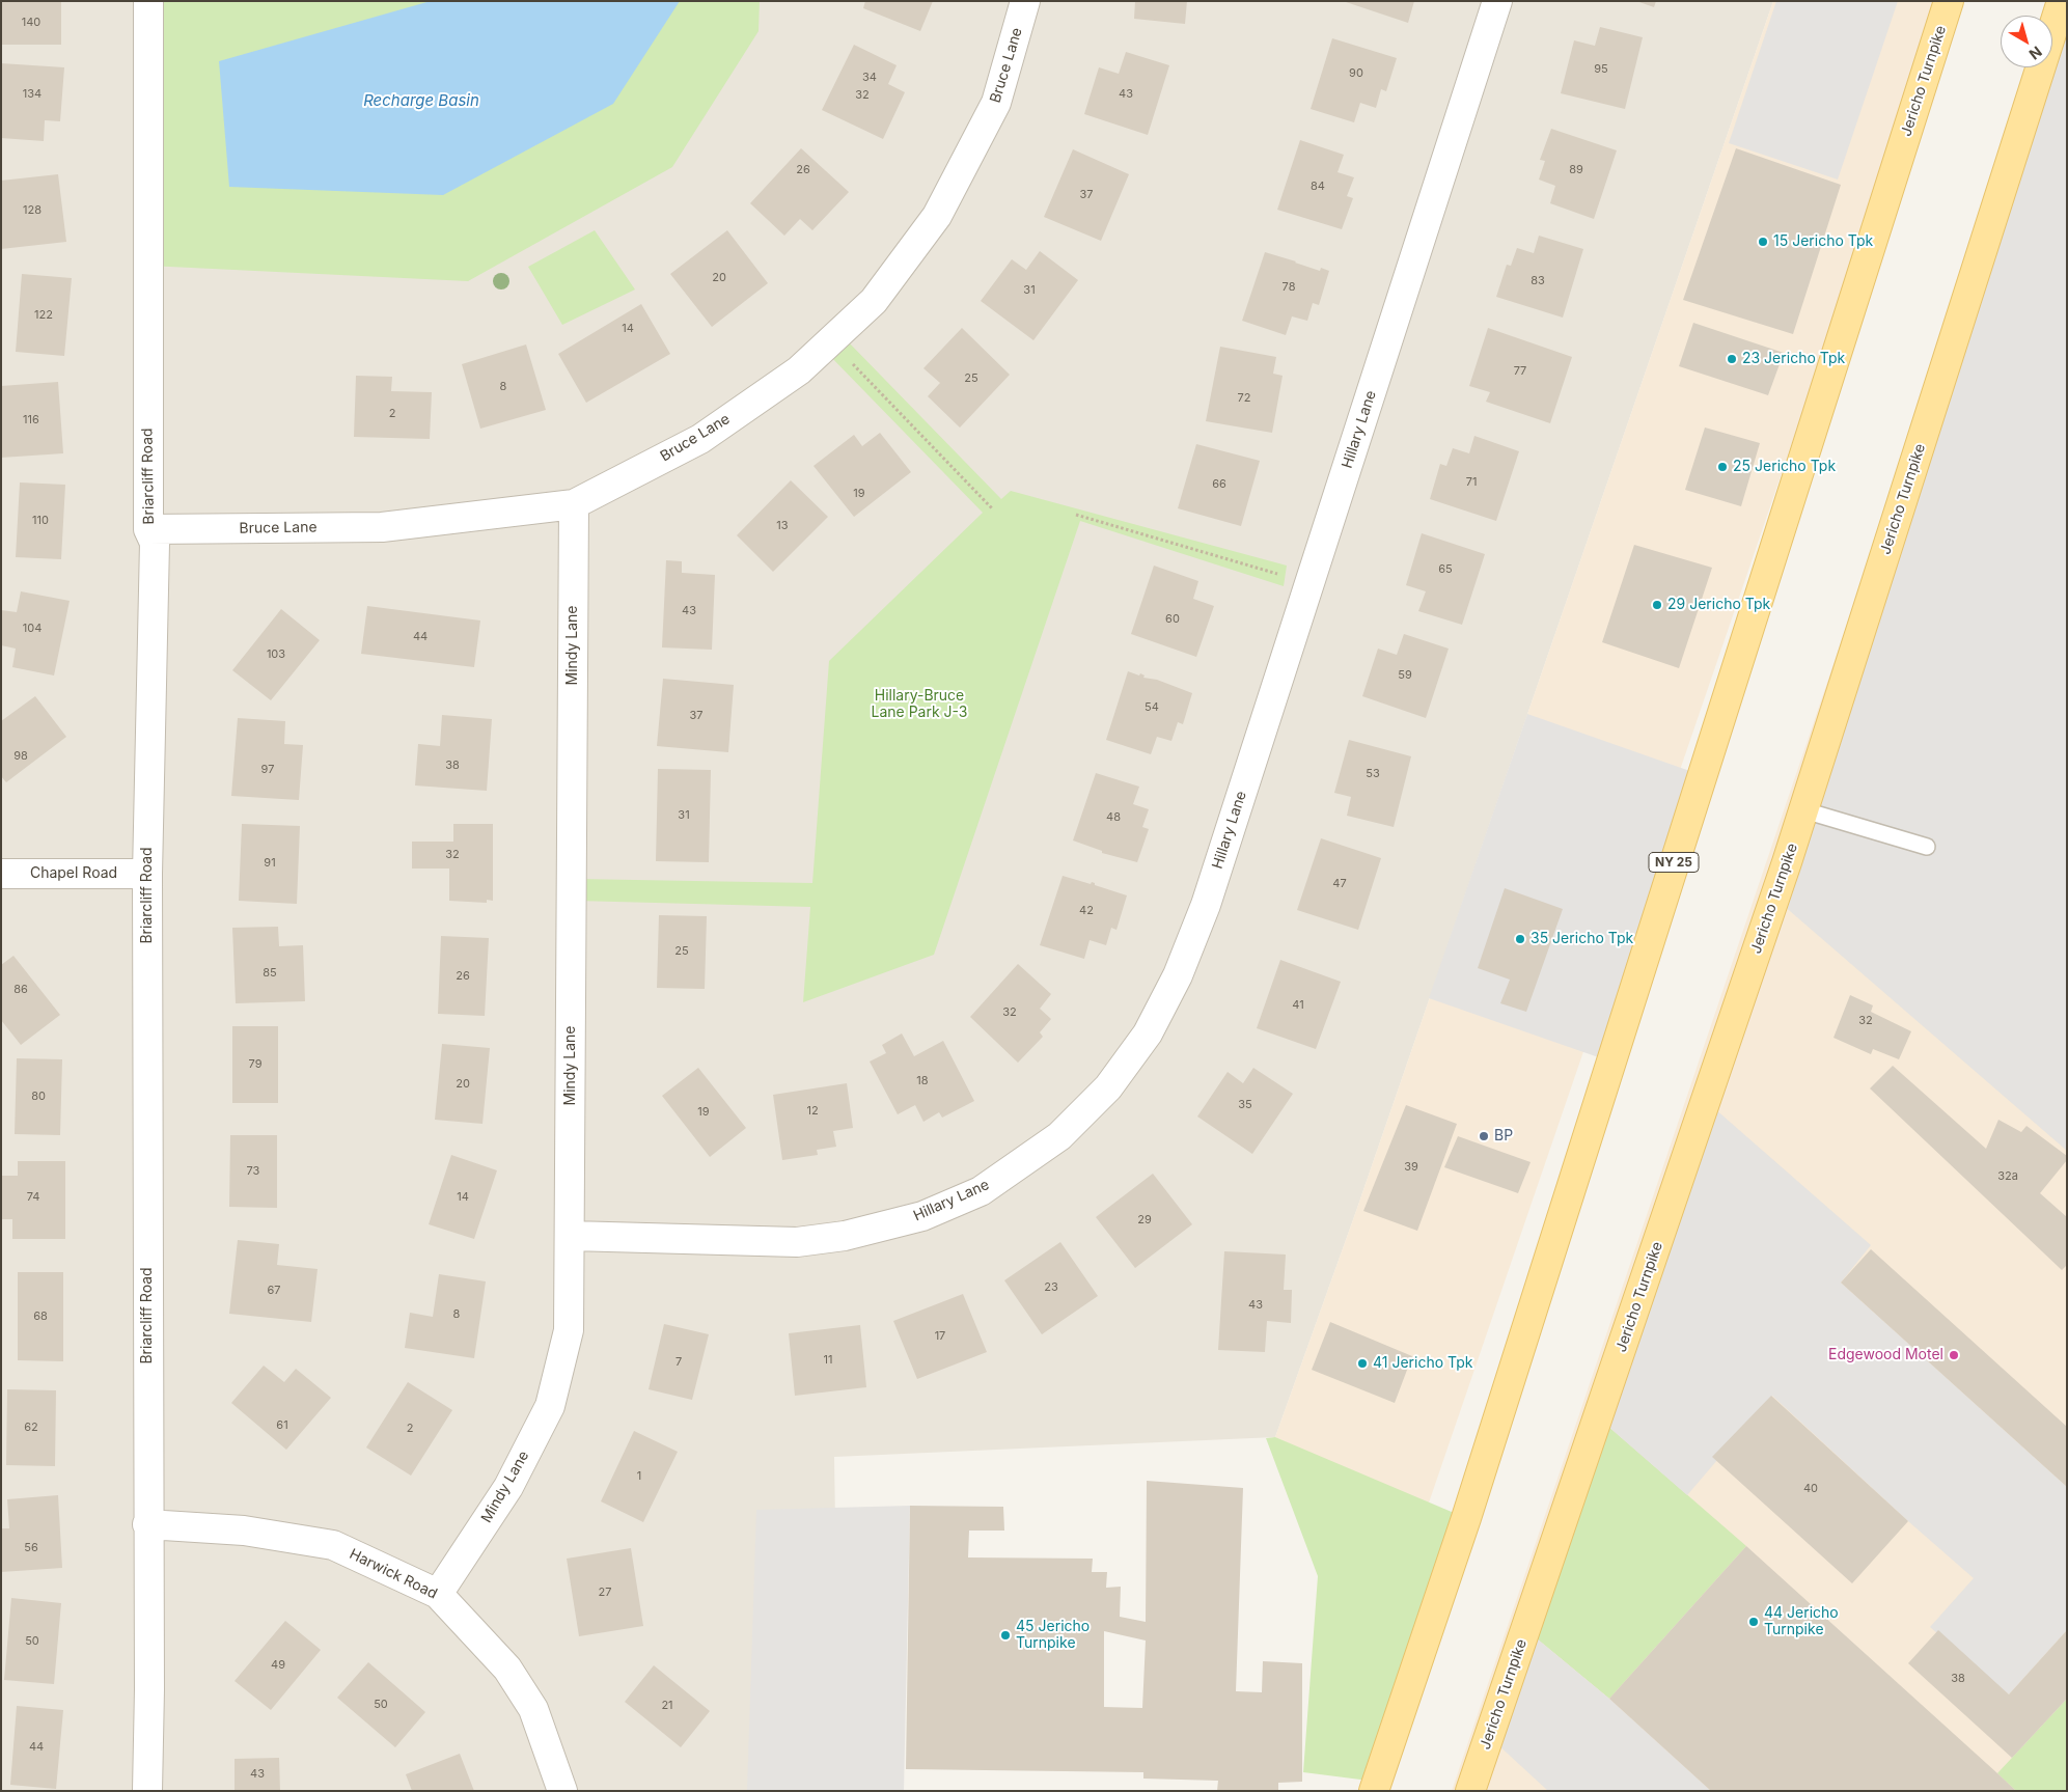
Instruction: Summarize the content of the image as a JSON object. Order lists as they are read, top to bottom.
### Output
{
  "streets": {
    "main road": ["Jericho Turnpike", "NY 25"],
    "street": [
      "Bruce Lane",
      "Hillary Lane",
      "Briarcliff Road",
      "Mindy Lane",
      "Chapel Road",
      "Harwick Road"
    ]
  },
  "crossings": [
    ["Bruce Lane", "Briarcliff Road"],
    ["Bruce Lane", "Mindy Lane"],
    ["Hillary Lane", "Mindy Lane"],
    ["Briarcliff Road", "Chapel Road"],
    ["Briarcliff Road", "Harwick Road"],
    ["Mindy Lane", "Harwick Road"]
  ],
  "water": ["Recharge Basin"],
  "parks": ["Hillary-Bruce Lane Park J-3"],
  "places": [
    "15 Jericho Tpk",
    "23 Jericho Tpk",
    "25 Jericho Tpk",
    "29 Jericho Tpk",
    "35 Jericho Tpk",
    "BP",
    "Edgewood Motel",
    "41 Jericho Tpk",
    "44 Jericho Turnpike",
    "45 Jericho Turnpike"
  ],
  "house_numbers": [
    "140",
    "95",
    "90",
    "34",
    "134",
    "43",
    "32",
    "26",
    "89",
    "84",
    "37",
    "128",
    "20",
    "83",
    "78",
    "31",
    "122",
    "14",
    "77",
    "25",
    "8",
    "72",
    "2",
    "116",
    "71",
    "66",
    "19",
    "110",
    "13",
    "65",
    "43",
    "60",
    "104",
    "44",
    "103",
    "59",
    "54",
    "37",
    "98",
    "38",
    "97",
    "53",
    "31",
    "48",
    "32",
    "91",
    "47",
    "42",
    "25",
    "85",
    "26",
    "86",
    "41",
    "32",
    "32",
    "79",
    "18",
    "20",
    "80",
    "35",
    "12",
    "19",
    "39",
    "73",
    "32a",
    "74",
    "14",
    "29",
    "23",
    "67",
    "43",
    "8",
    "68",
    "17",
    "11",
    "7",
    "61",
    "62",
    "2",
    "1",
    "40",
    "56",
    "27",
    "50",
    "49",
    "38",
    "50",
    "21",
    "44",
    "43"
  ],
  "north": "bottom right"
}
